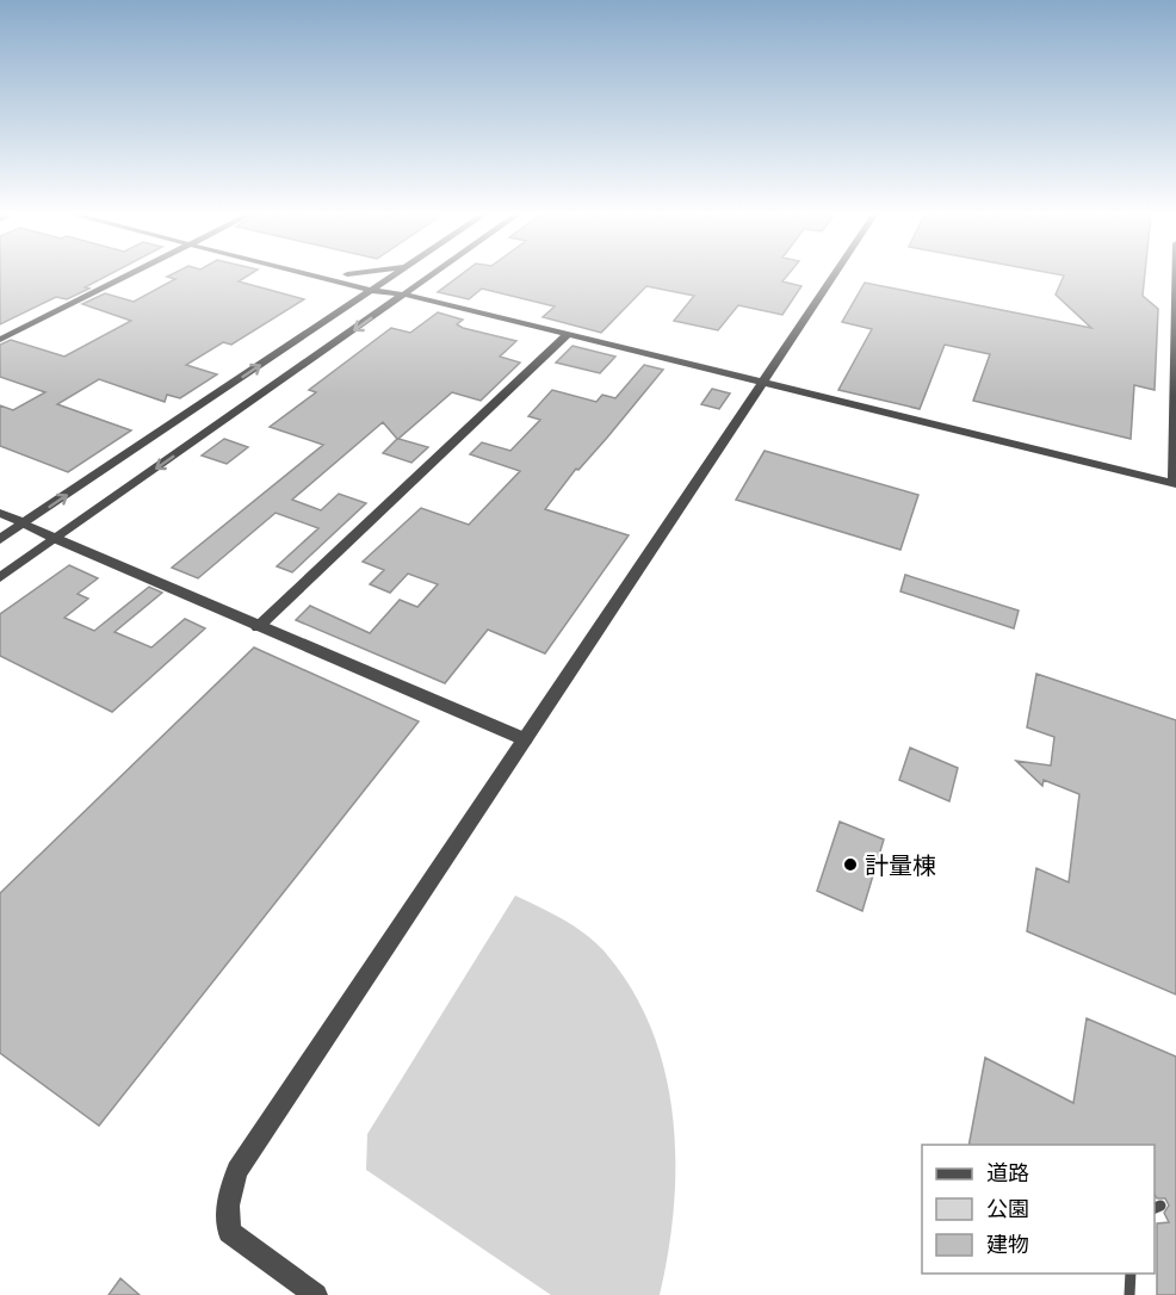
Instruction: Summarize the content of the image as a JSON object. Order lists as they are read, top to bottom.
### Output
{
  "places": ["計量棟"],
  "legend": ["道路", "公園", "建物"]
}
